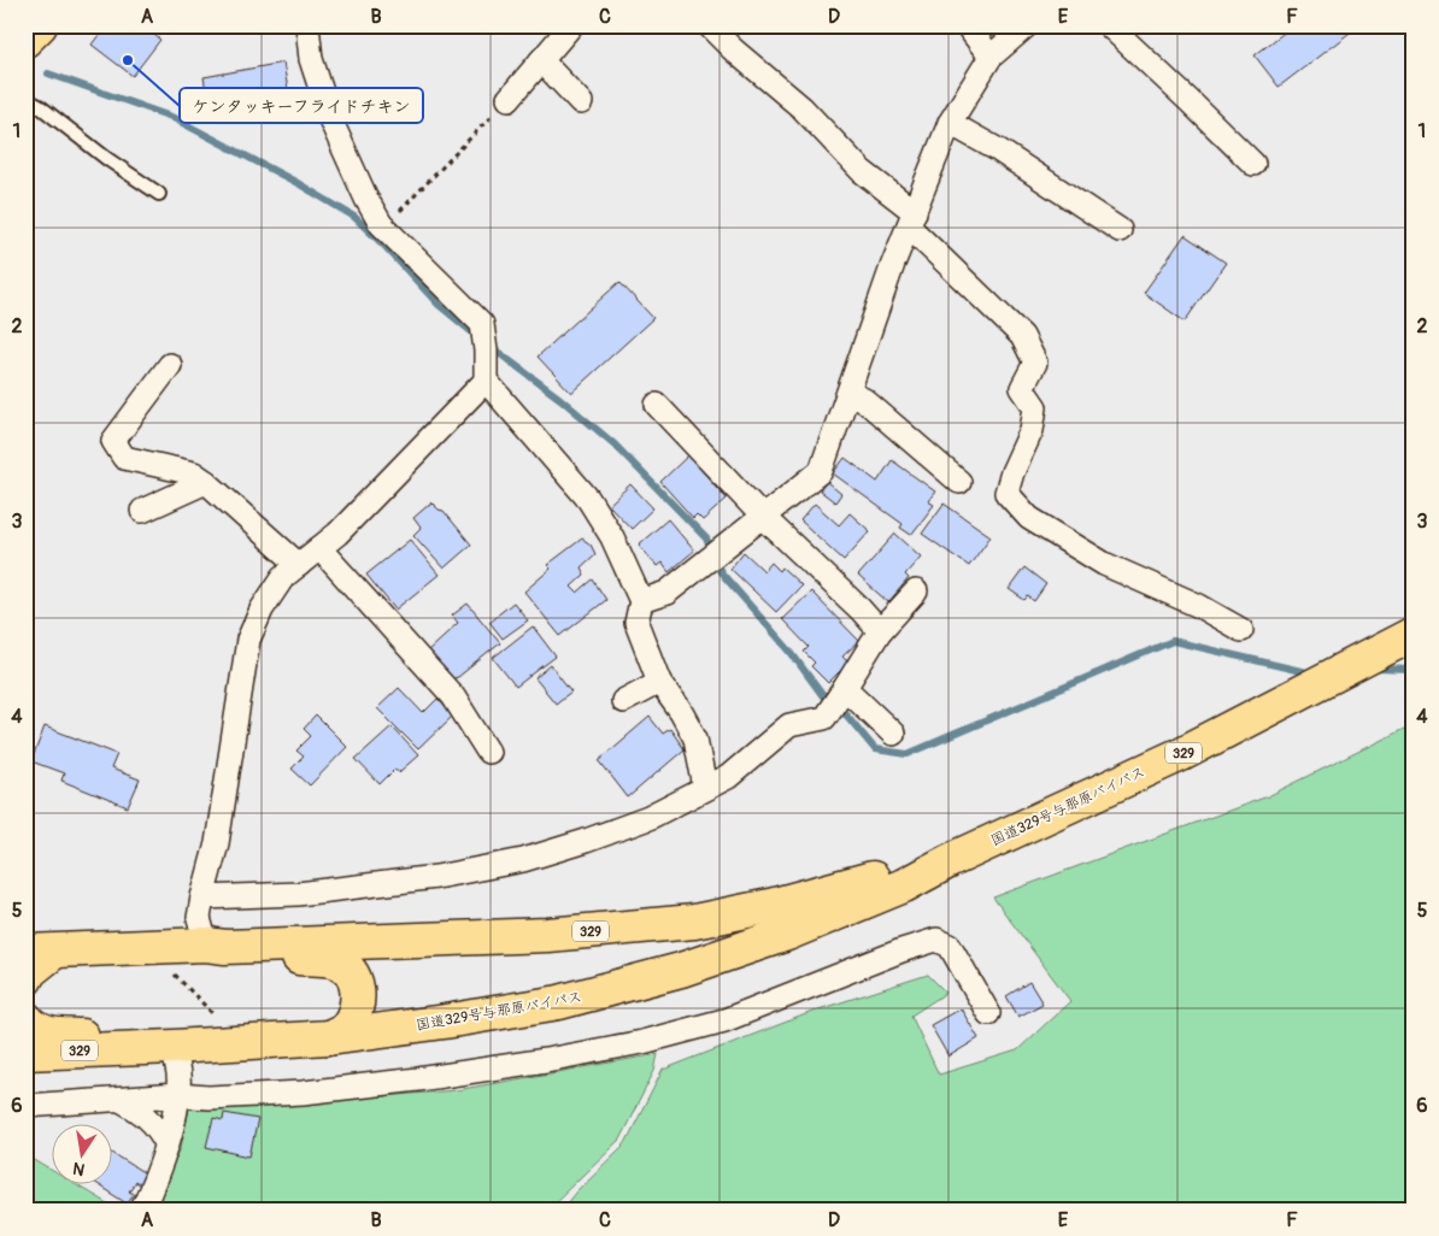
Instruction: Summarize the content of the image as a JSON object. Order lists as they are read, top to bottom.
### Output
{
  "streets": {
    "highway": ["329", "国道329号与那原バイパス"]
  },
  "places": ["ケンタッキーフライドチキン"],
  "north": "bottom",
  "grid": {
    "columns": [
      "A",
      "B",
      "C",
      "D",
      "E",
      "F"
    ],
    "rows": [
      "1",
      "2",
      "3",
      "4",
      "5",
      "6"
    ]
  }
}
